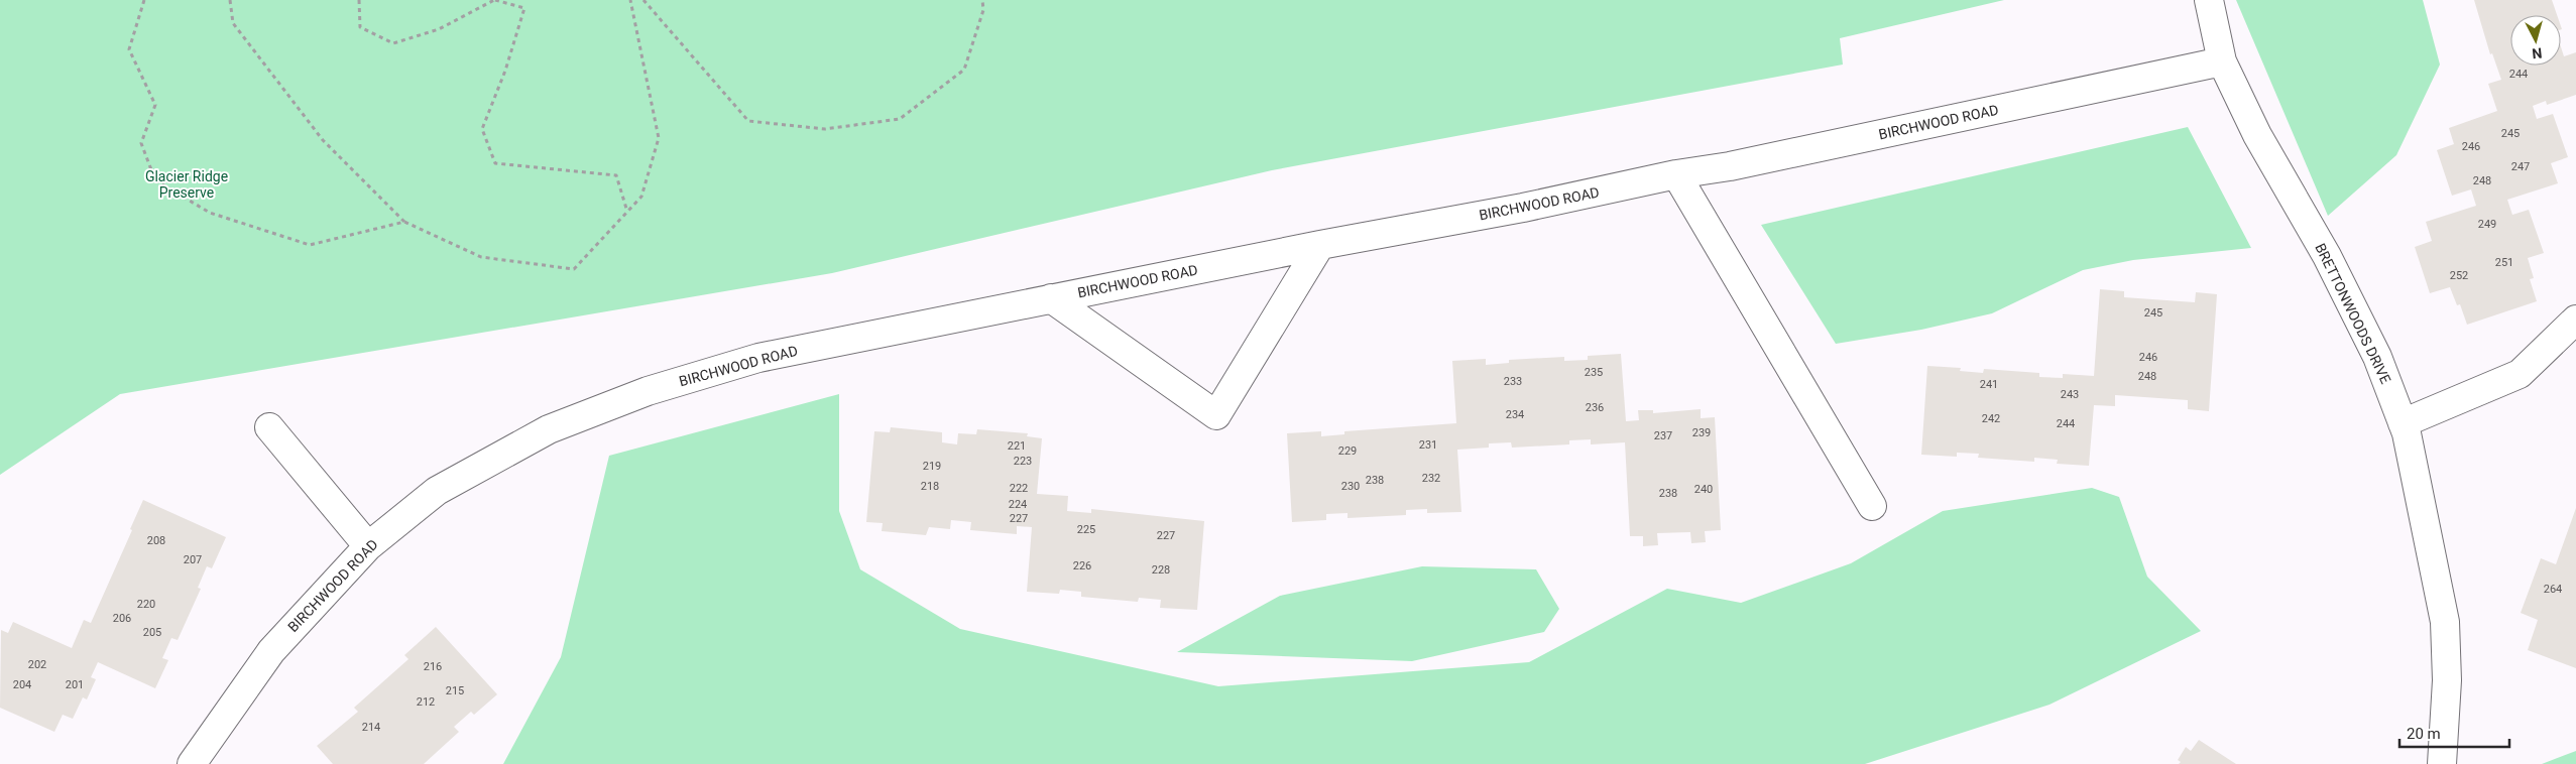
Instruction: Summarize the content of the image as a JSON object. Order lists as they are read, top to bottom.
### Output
{
  "streets": {
    "street": ["BIRCHWOOD ROAD", "BRETTONWOODS DRIVE"]
  },
  "crossings": [
    ["BIRCHWOOD ROAD", "BRETTONWOODS DRIVE"]
  ],
  "parks": ["Glacier Ridge Preserve"],
  "house_numbers": [
    "244",
    "245",
    "246",
    "247",
    "248",
    "249",
    "251",
    "252",
    "245",
    "246",
    "235",
    "248",
    "233",
    "241",
    "243",
    "236",
    "234",
    "242",
    "244",
    "239",
    "237",
    "231",
    "221",
    "229",
    "223",
    "219",
    "232",
    "238",
    "218",
    "230",
    "222",
    "240",
    "238",
    "224",
    "227",
    "225",
    "227",
    "208",
    "207",
    "226",
    "228",
    "264",
    "220",
    "206",
    "205",
    "202",
    "216",
    "204",
    "201",
    "215",
    "212",
    "214"
  ],
  "scale_bar": "20 m",
  "north": "bottom"
}
